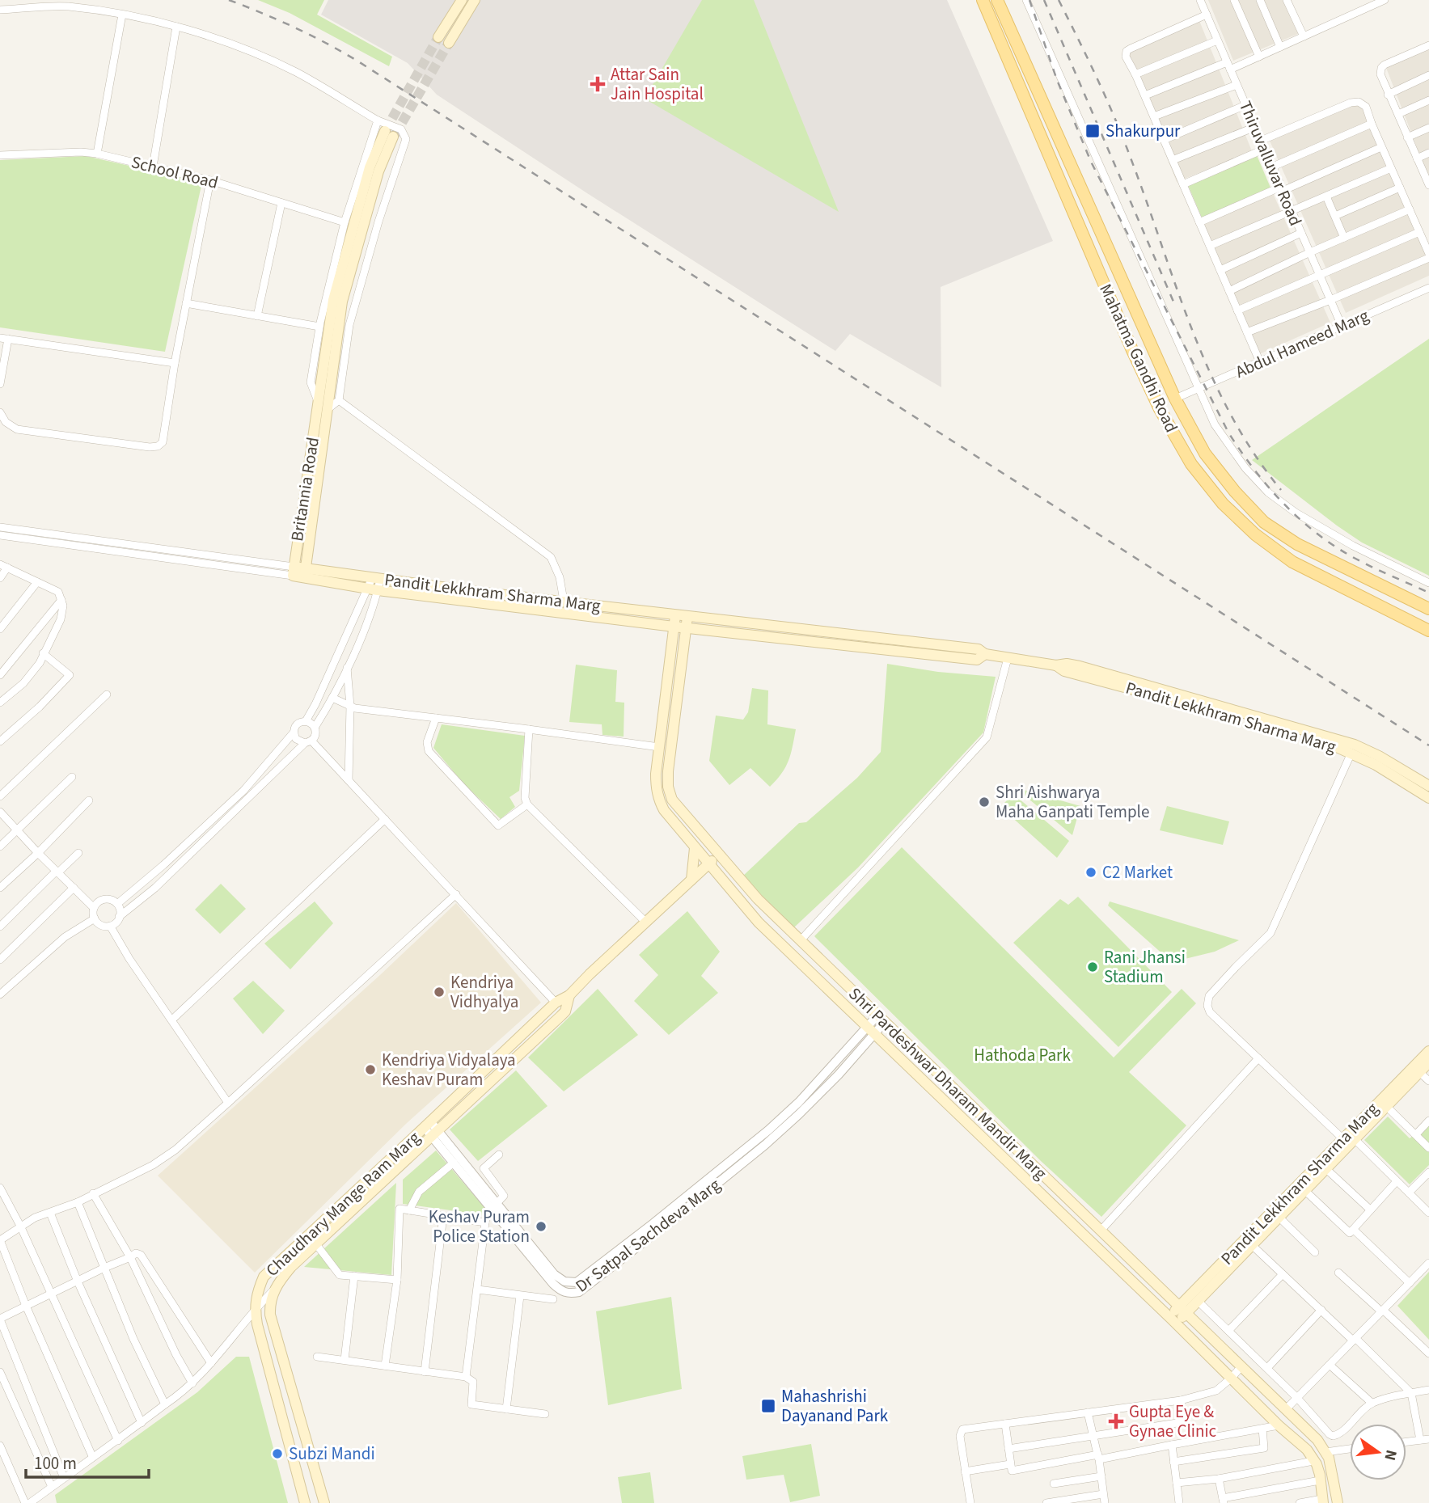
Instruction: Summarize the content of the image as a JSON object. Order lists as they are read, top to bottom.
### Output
{
  "streets": {
    "main road": [
      "Mahatma Gandhi Road",
      "Britannia Road",
      "Pandit Lekkhram Sharma Marg",
      "Shri Pardeshwar Dharam Mandir Marg",
      "Chaudhary Mange Ram Marg"
    ],
    "street": [
      "Thiruvalluvar Road",
      "School Road",
      "Abdul Hameed Marg",
      "Dr Satpal Sachdeva Marg"
    ]
  },
  "crossings": [
    ["Thiruvalluvar Road", "Abdul Hameed Marg"],
    ["Abdul Hameed Marg", "Mahatma Gandhi Road"],
    ["Britannia Road", "Pandit Lekkhram Sharma Marg"],
    ["Pandit Lekkhram Sharma Marg", "Shri Pardeshwar Dharam Mandir Marg"],
    ["Shri Pardeshwar Dharam Mandir Marg", "Chaudhary Mange Ram Marg"],
    ["Shri Pardeshwar Dharam Mandir Marg", "Dr Satpal Sachdeva Marg"],
    ["Chaudhary Mange Ram Marg", "Dr Satpal Sachdeva Marg"]
  ],
  "parks": ["Hathoda Park"],
  "places": {
    "health": ["Attar Sain Jain Hospital", "Gupta Eye & Gynae Clinic"],
    "transit": ["Shakurpur", "Mahashrishi Dayanand Park"],
    "other": [
      "Shri Aishwarya Maha Ganpati Temple",
      "C2 Market",
      "Rani Jhansi Stadium",
      "Kendriya Vidhyalya",
      "Kendriya Vidyalaya Keshav Puram",
      "Keshav Puram Police Station",
      "Subzi Mandi"
    ]
  },
  "scale_bar": "100 m",
  "north": "right"
}
